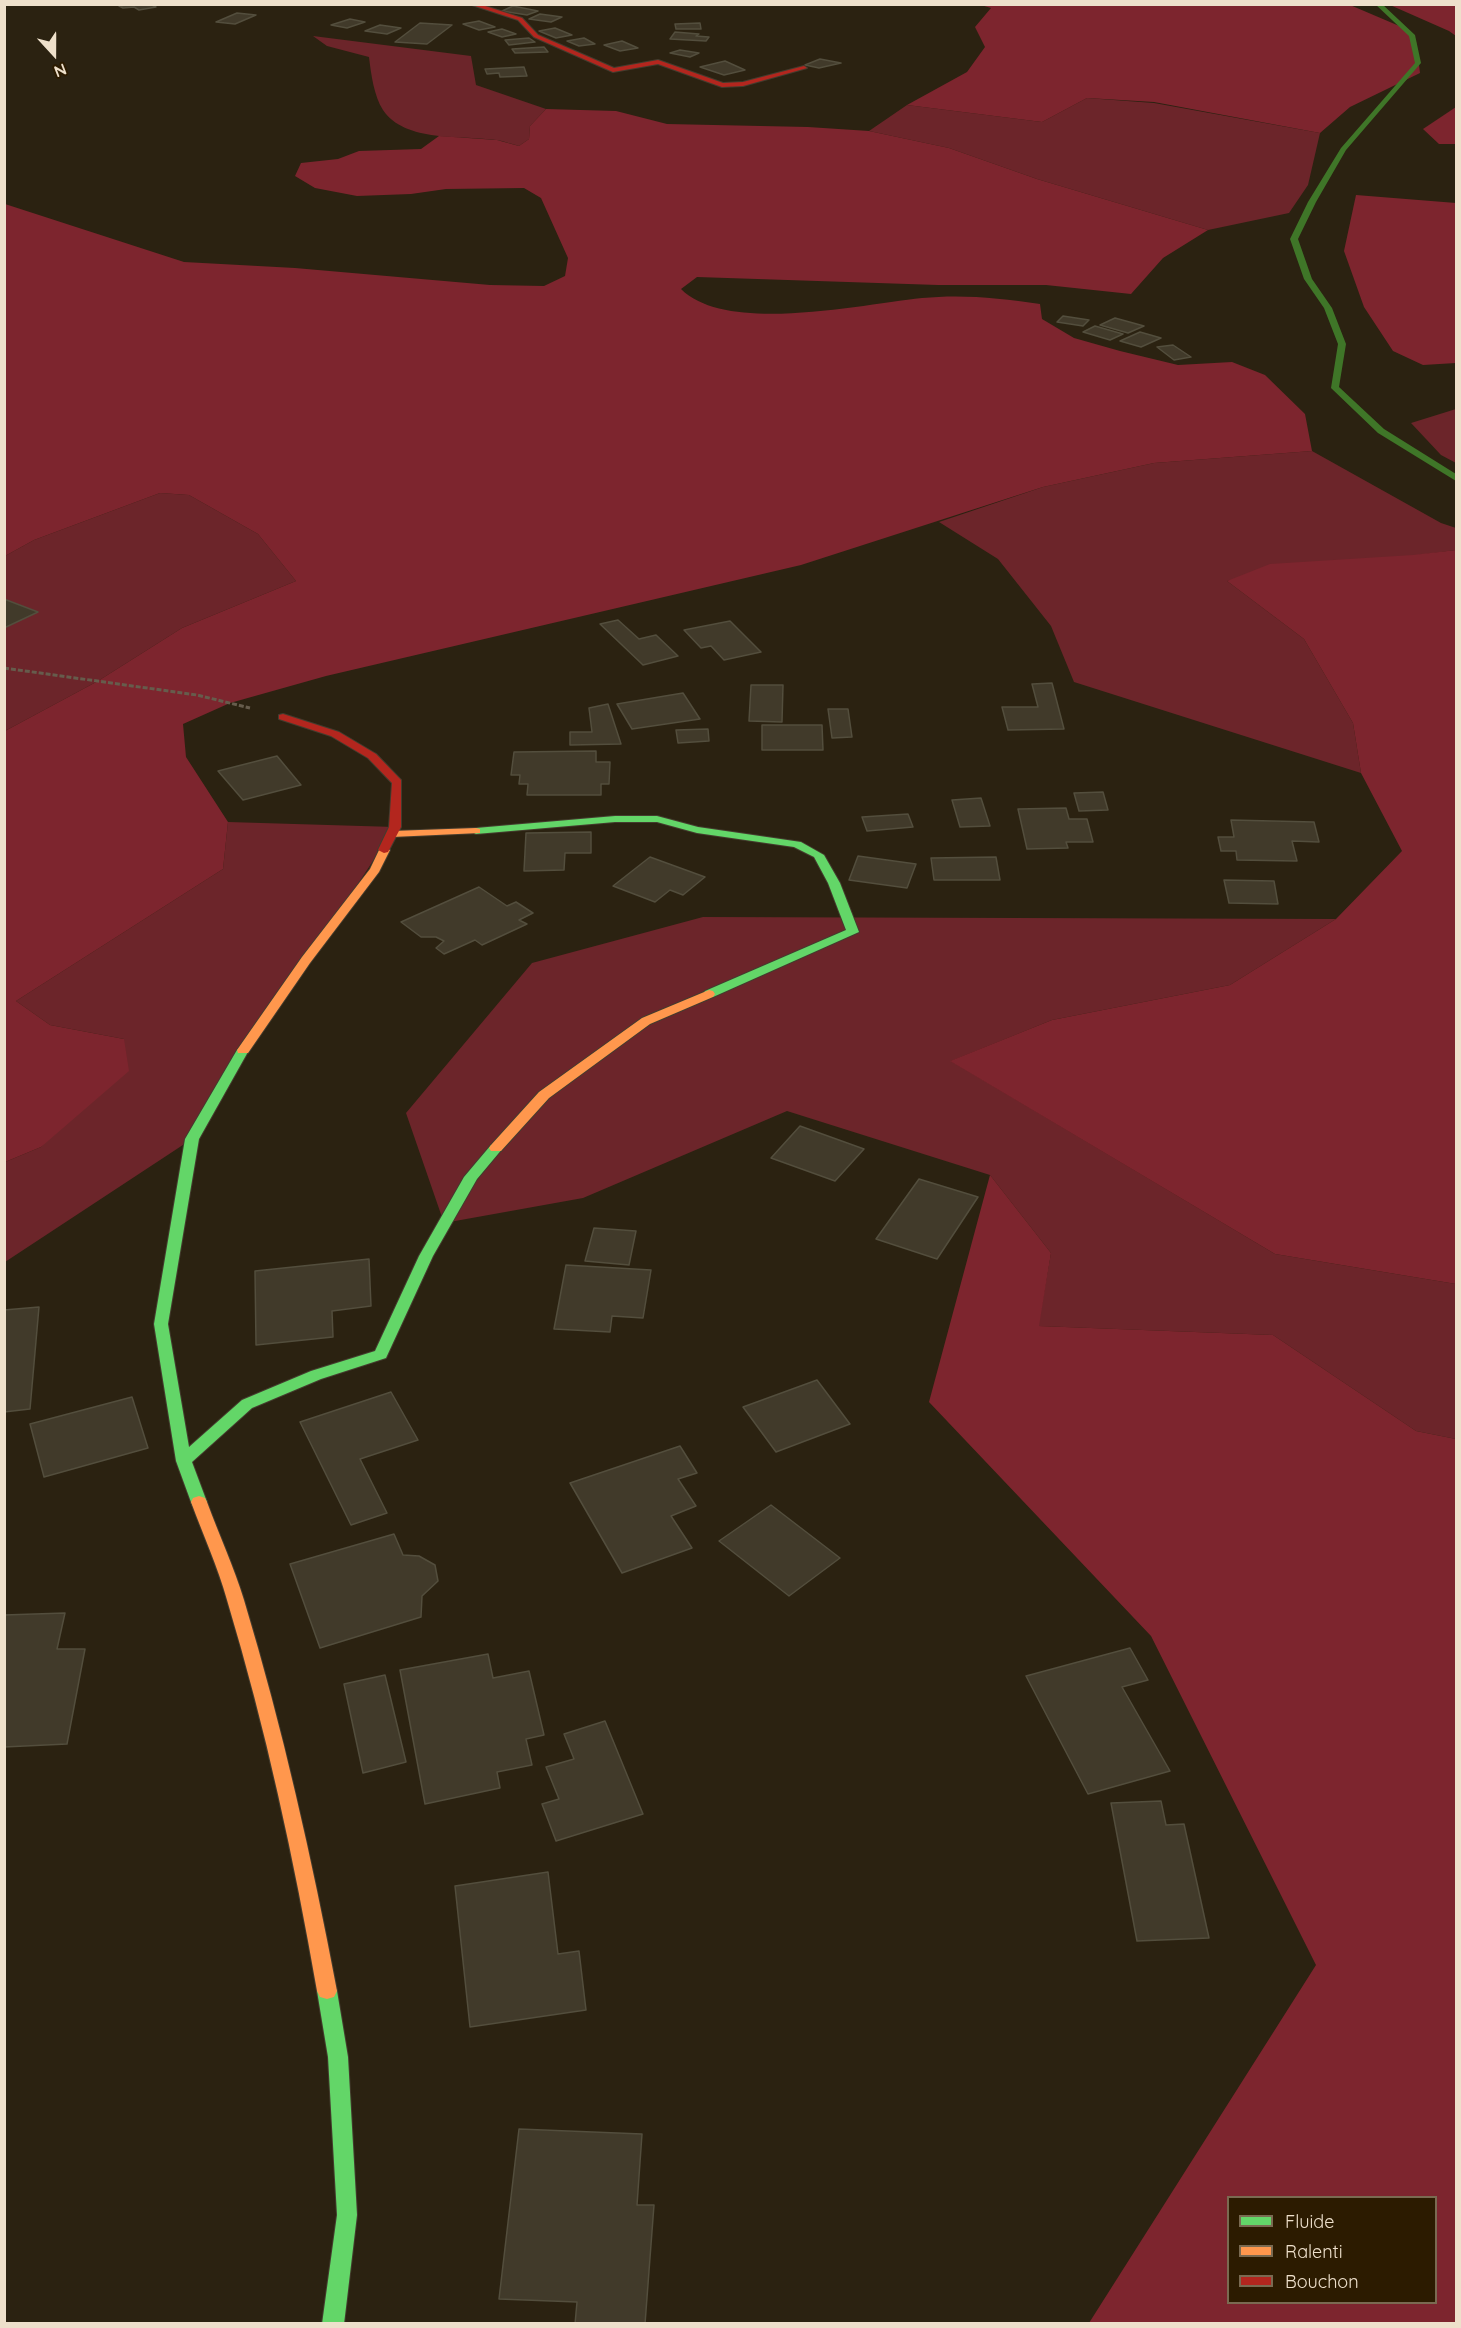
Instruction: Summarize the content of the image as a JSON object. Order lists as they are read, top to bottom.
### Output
{
  "legend": ["Fluide", "Ralenti", "Bouchon"],
  "north": "bottom"
}
